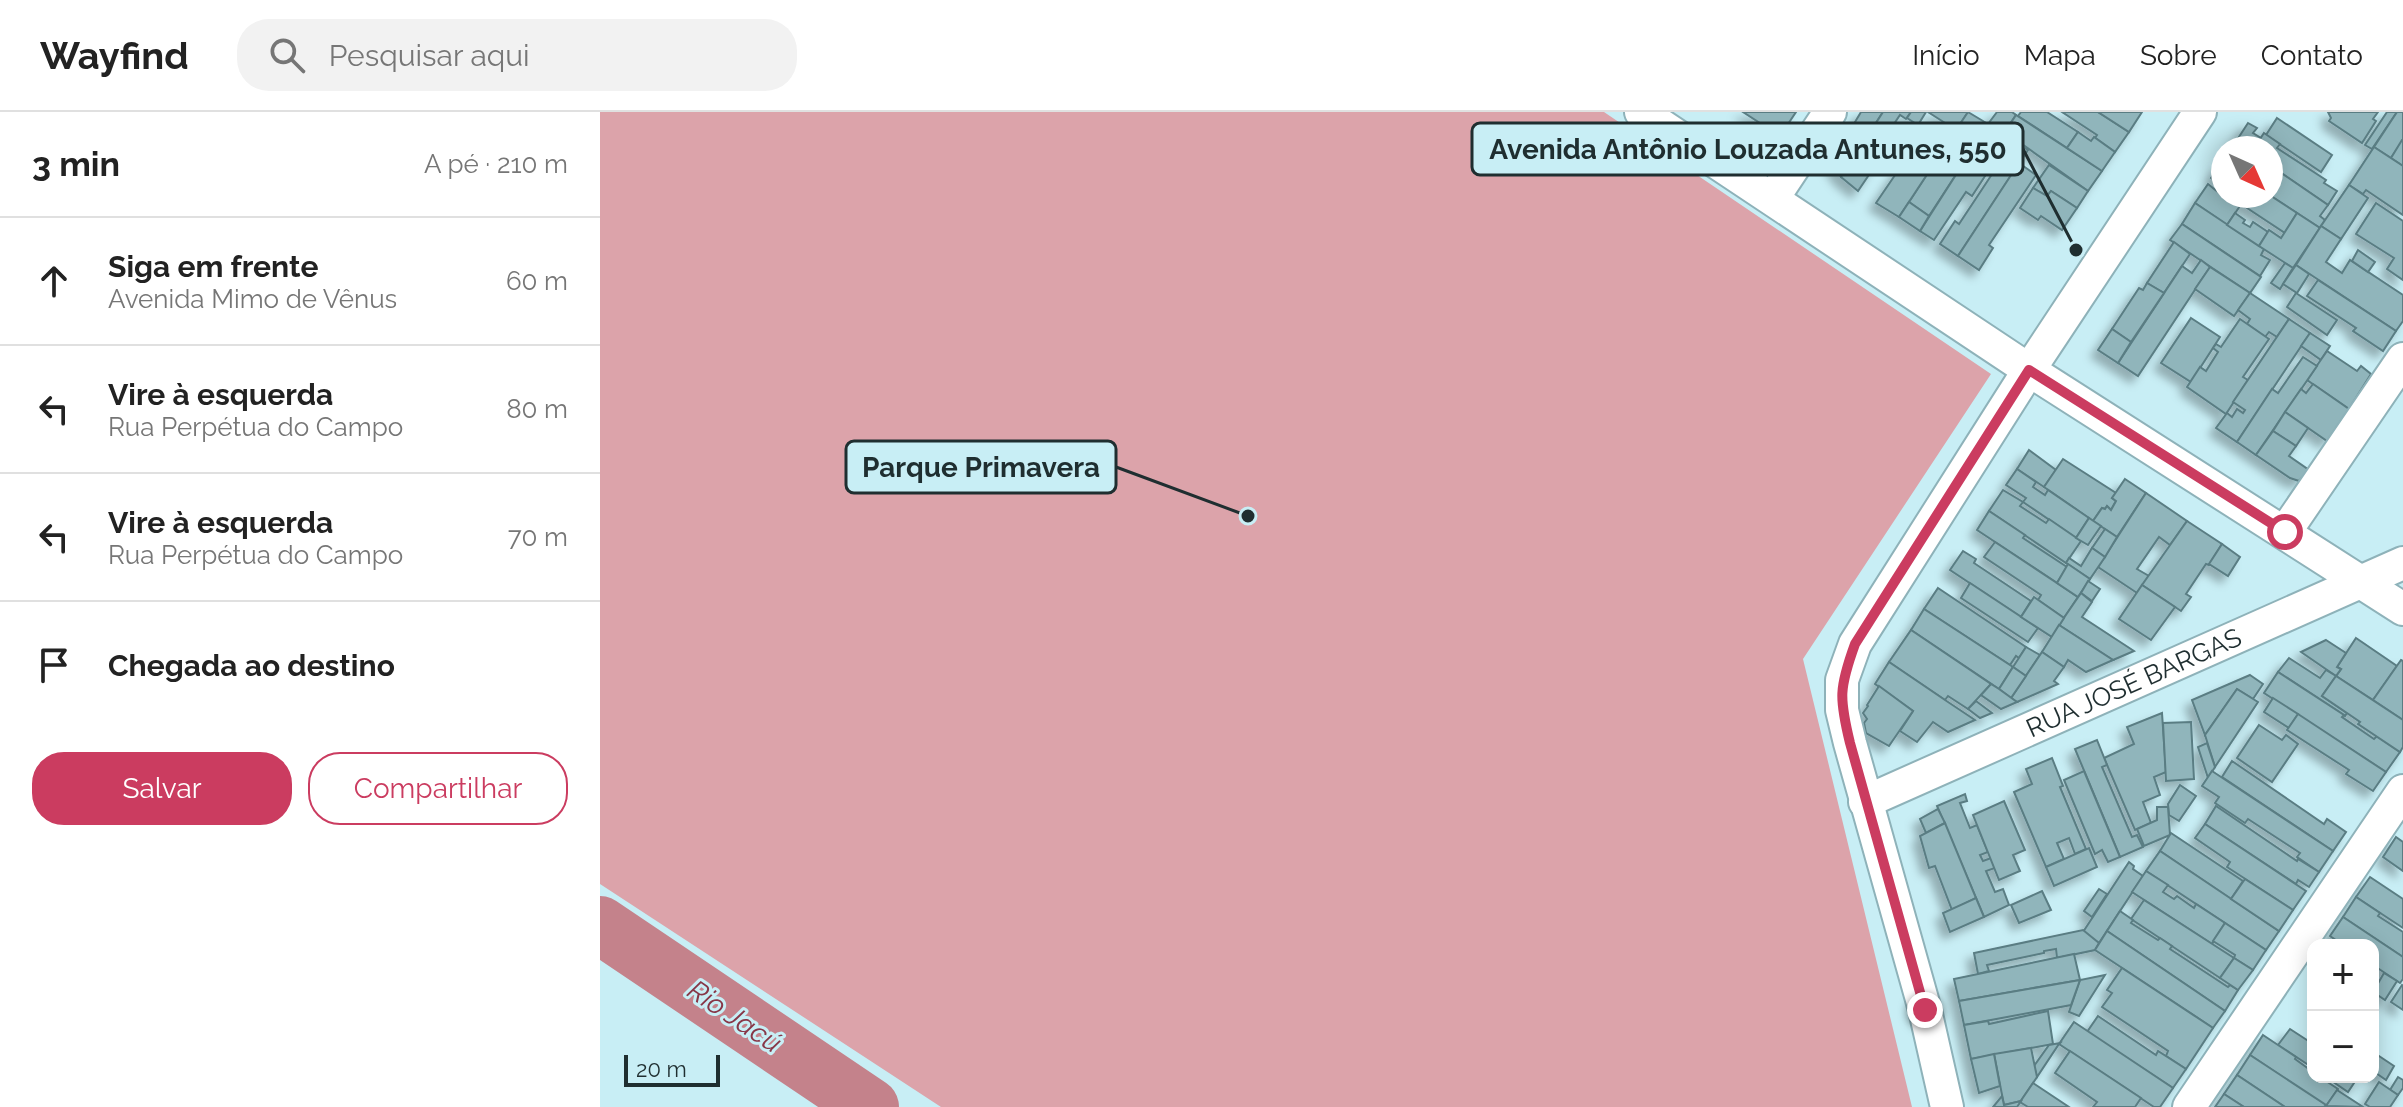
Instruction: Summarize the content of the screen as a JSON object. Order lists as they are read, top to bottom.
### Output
{
  "streets": {
    "street": ["RUA JOSÉ BARGAS"]
  },
  "water": ["Rio Jacú"],
  "places": ["Avenida Antônio Louzada Antunes, 550", "Parque Primavera"],
  "scale_bar": "20 m",
  "north": "bottom right",
  "page": {
    "header": "Wayfind",
    "search": "Pesquisar aqui",
    "nav": [
      "Início",
      "Mapa",
      "Sobre",
      "Contato"
    ],
    "heading": ["3 min", "A pé · 210 m"],
    "list": [
      ["Siga em frente", "Avenida Mimo de Vênus", "60 m"],
      ["Vire à esquerda", "Rua Perpétua do Campo", "80 m"],
      ["Vire à esquerda", "Rua Perpétua do Campo", "70 m"],
      "Chegada ao destino"
    ],
    "buttons": ["Salvar", "Compartilhar"],
    "map_buttons": ["+", "−"],
    "scale": "20 m"
  }
}
